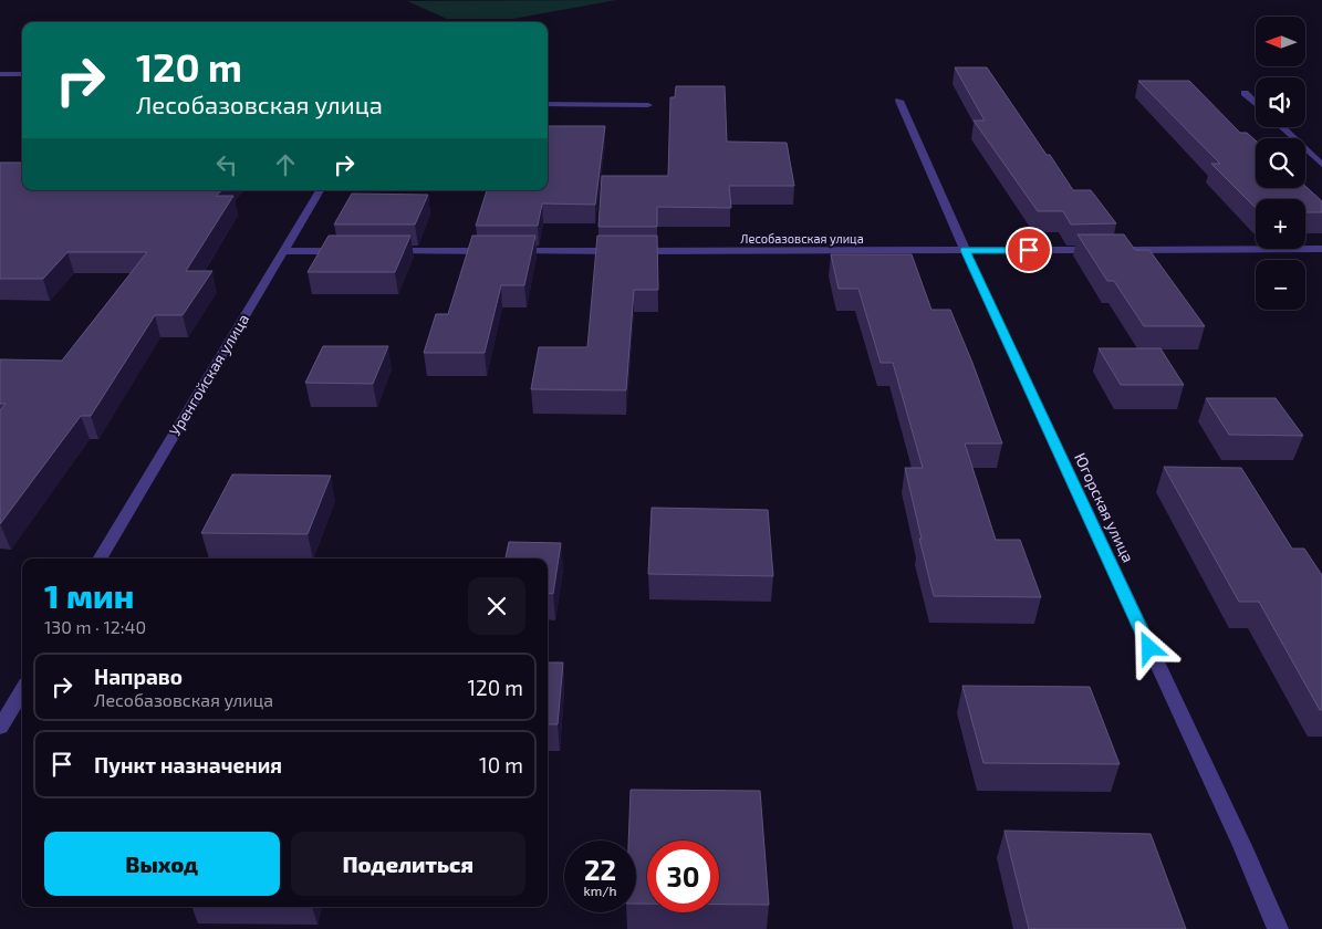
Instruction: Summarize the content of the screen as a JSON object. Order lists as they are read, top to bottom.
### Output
{
  "streets": {
    "street": ["Лесобазовская улица", "Уренгойская улица", "Югорская улица"]
  },
  "crossings": [
    ["Лесобазовская улица", "Югорская улица"]
  ],
  "north": "left",
  "page": {
    "map_buttons": ["+", "−"],
    "turn": ["120 m", "Лесобазовская улица"],
    "heading": ["1 мин", "130 m · 12:40"],
    "list": [
      {
        "name": "Направо",
        "note": "Лесобазовская улица",
        "value": "120 m"
      },
      {
        "name": "Пункт назначения",
        "value": "10 m"
      }
    ],
    "buttons": ["Выход", "Поделиться"],
    "speed": "22 km/h",
    "limit": "30"
  }
}
